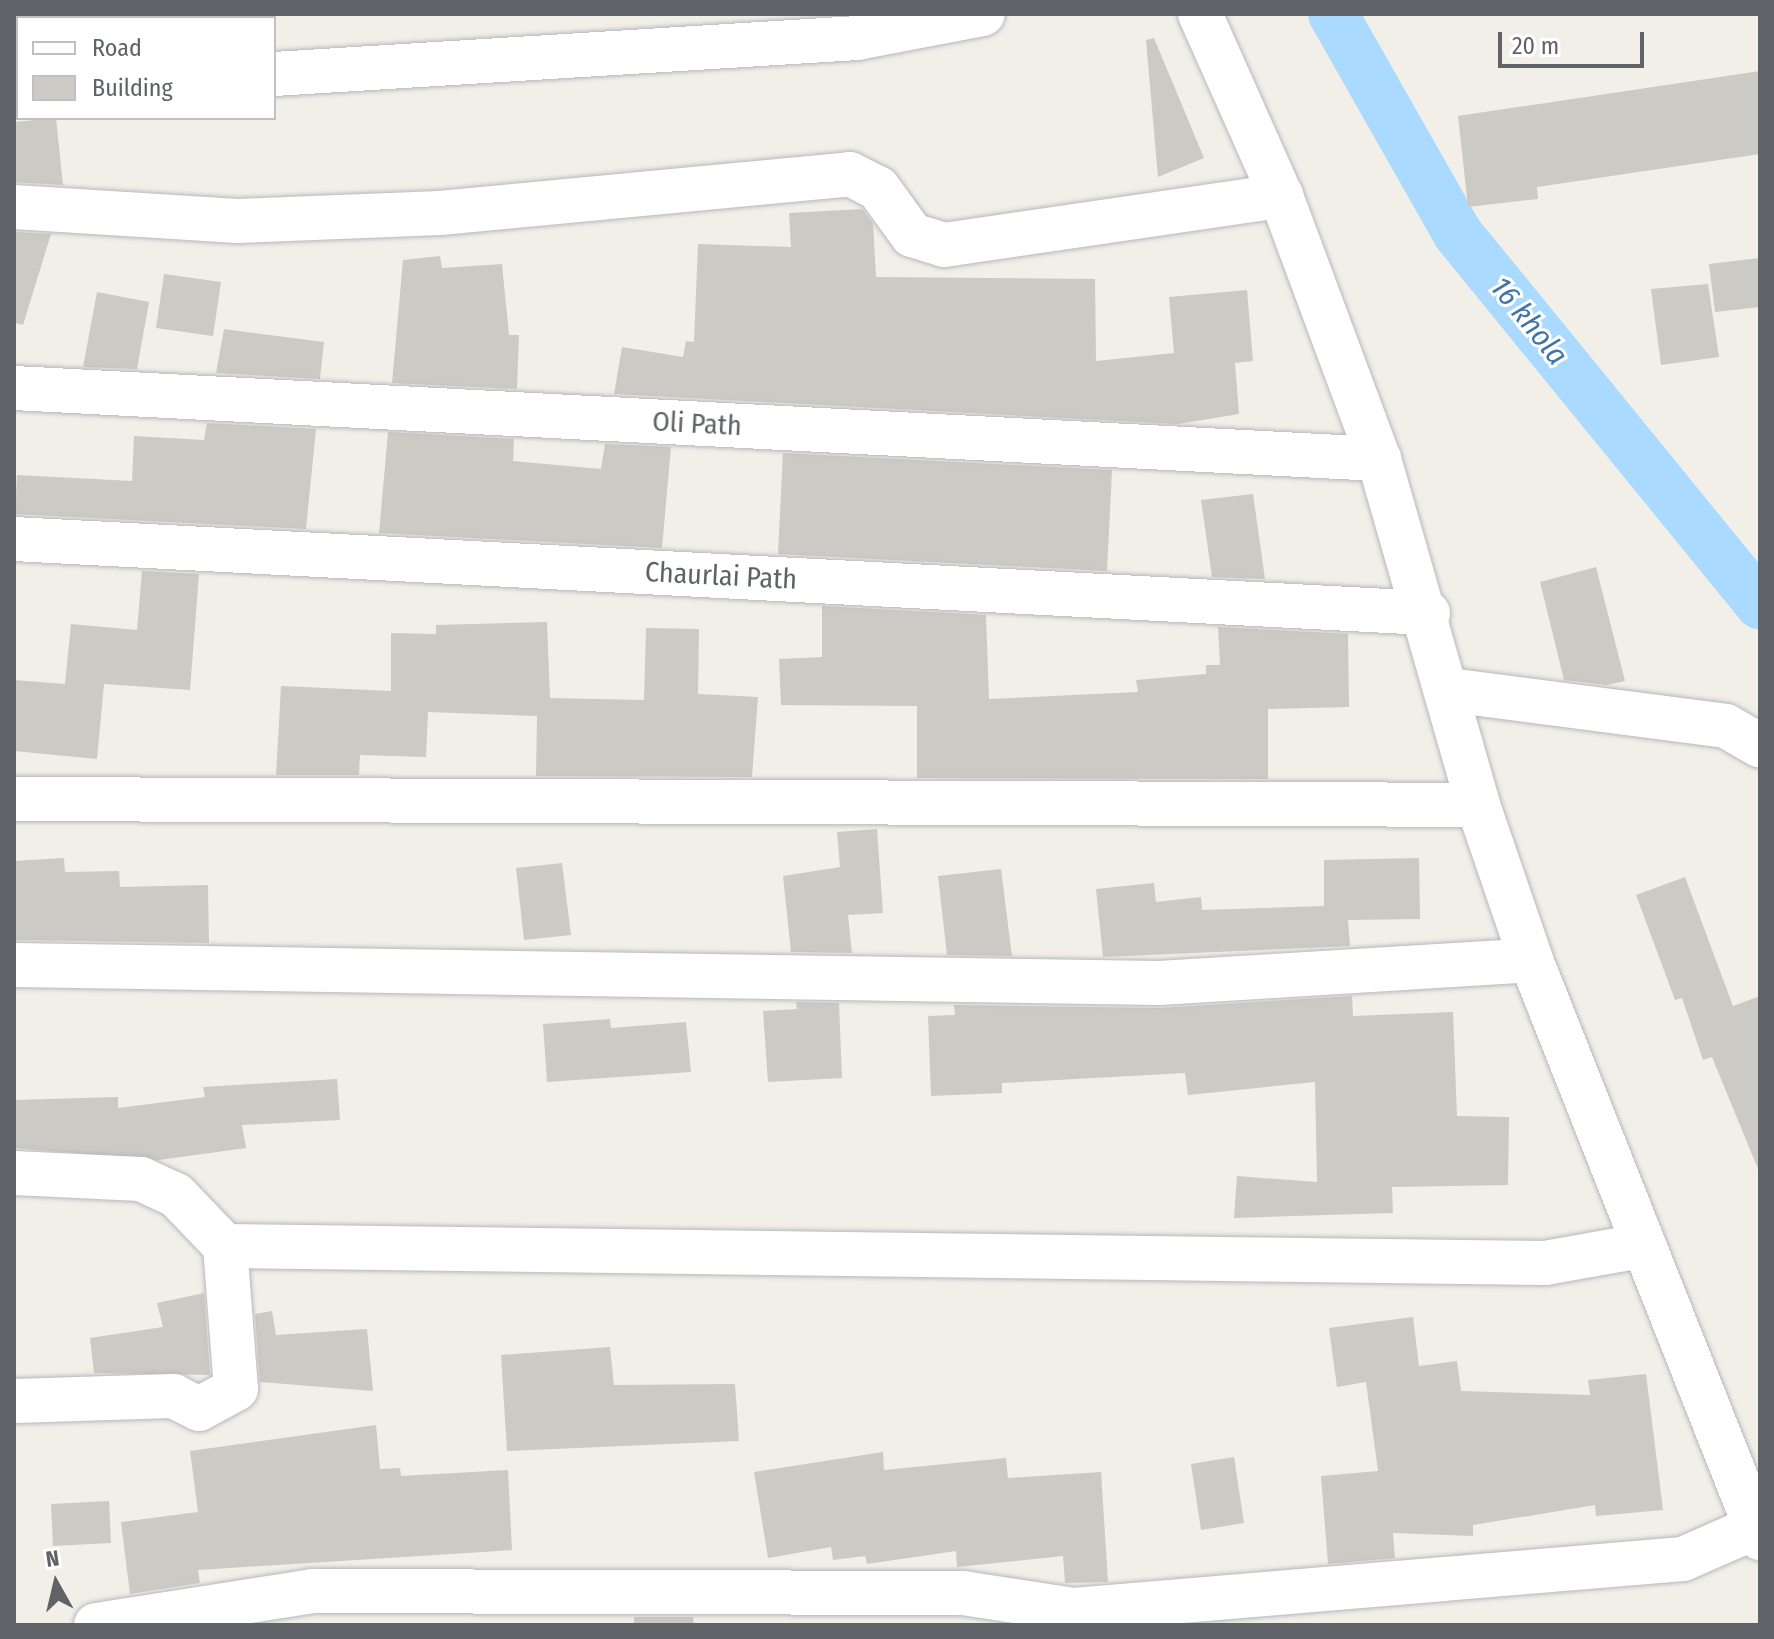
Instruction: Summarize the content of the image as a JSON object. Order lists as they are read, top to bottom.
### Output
{
  "streets": {
    "street": ["Oli Path", "Chaurlai Path"]
  },
  "water": ["16 khola"],
  "legend": ["Road", "Building"],
  "scale_bar": "20 m",
  "north": "top"
}
